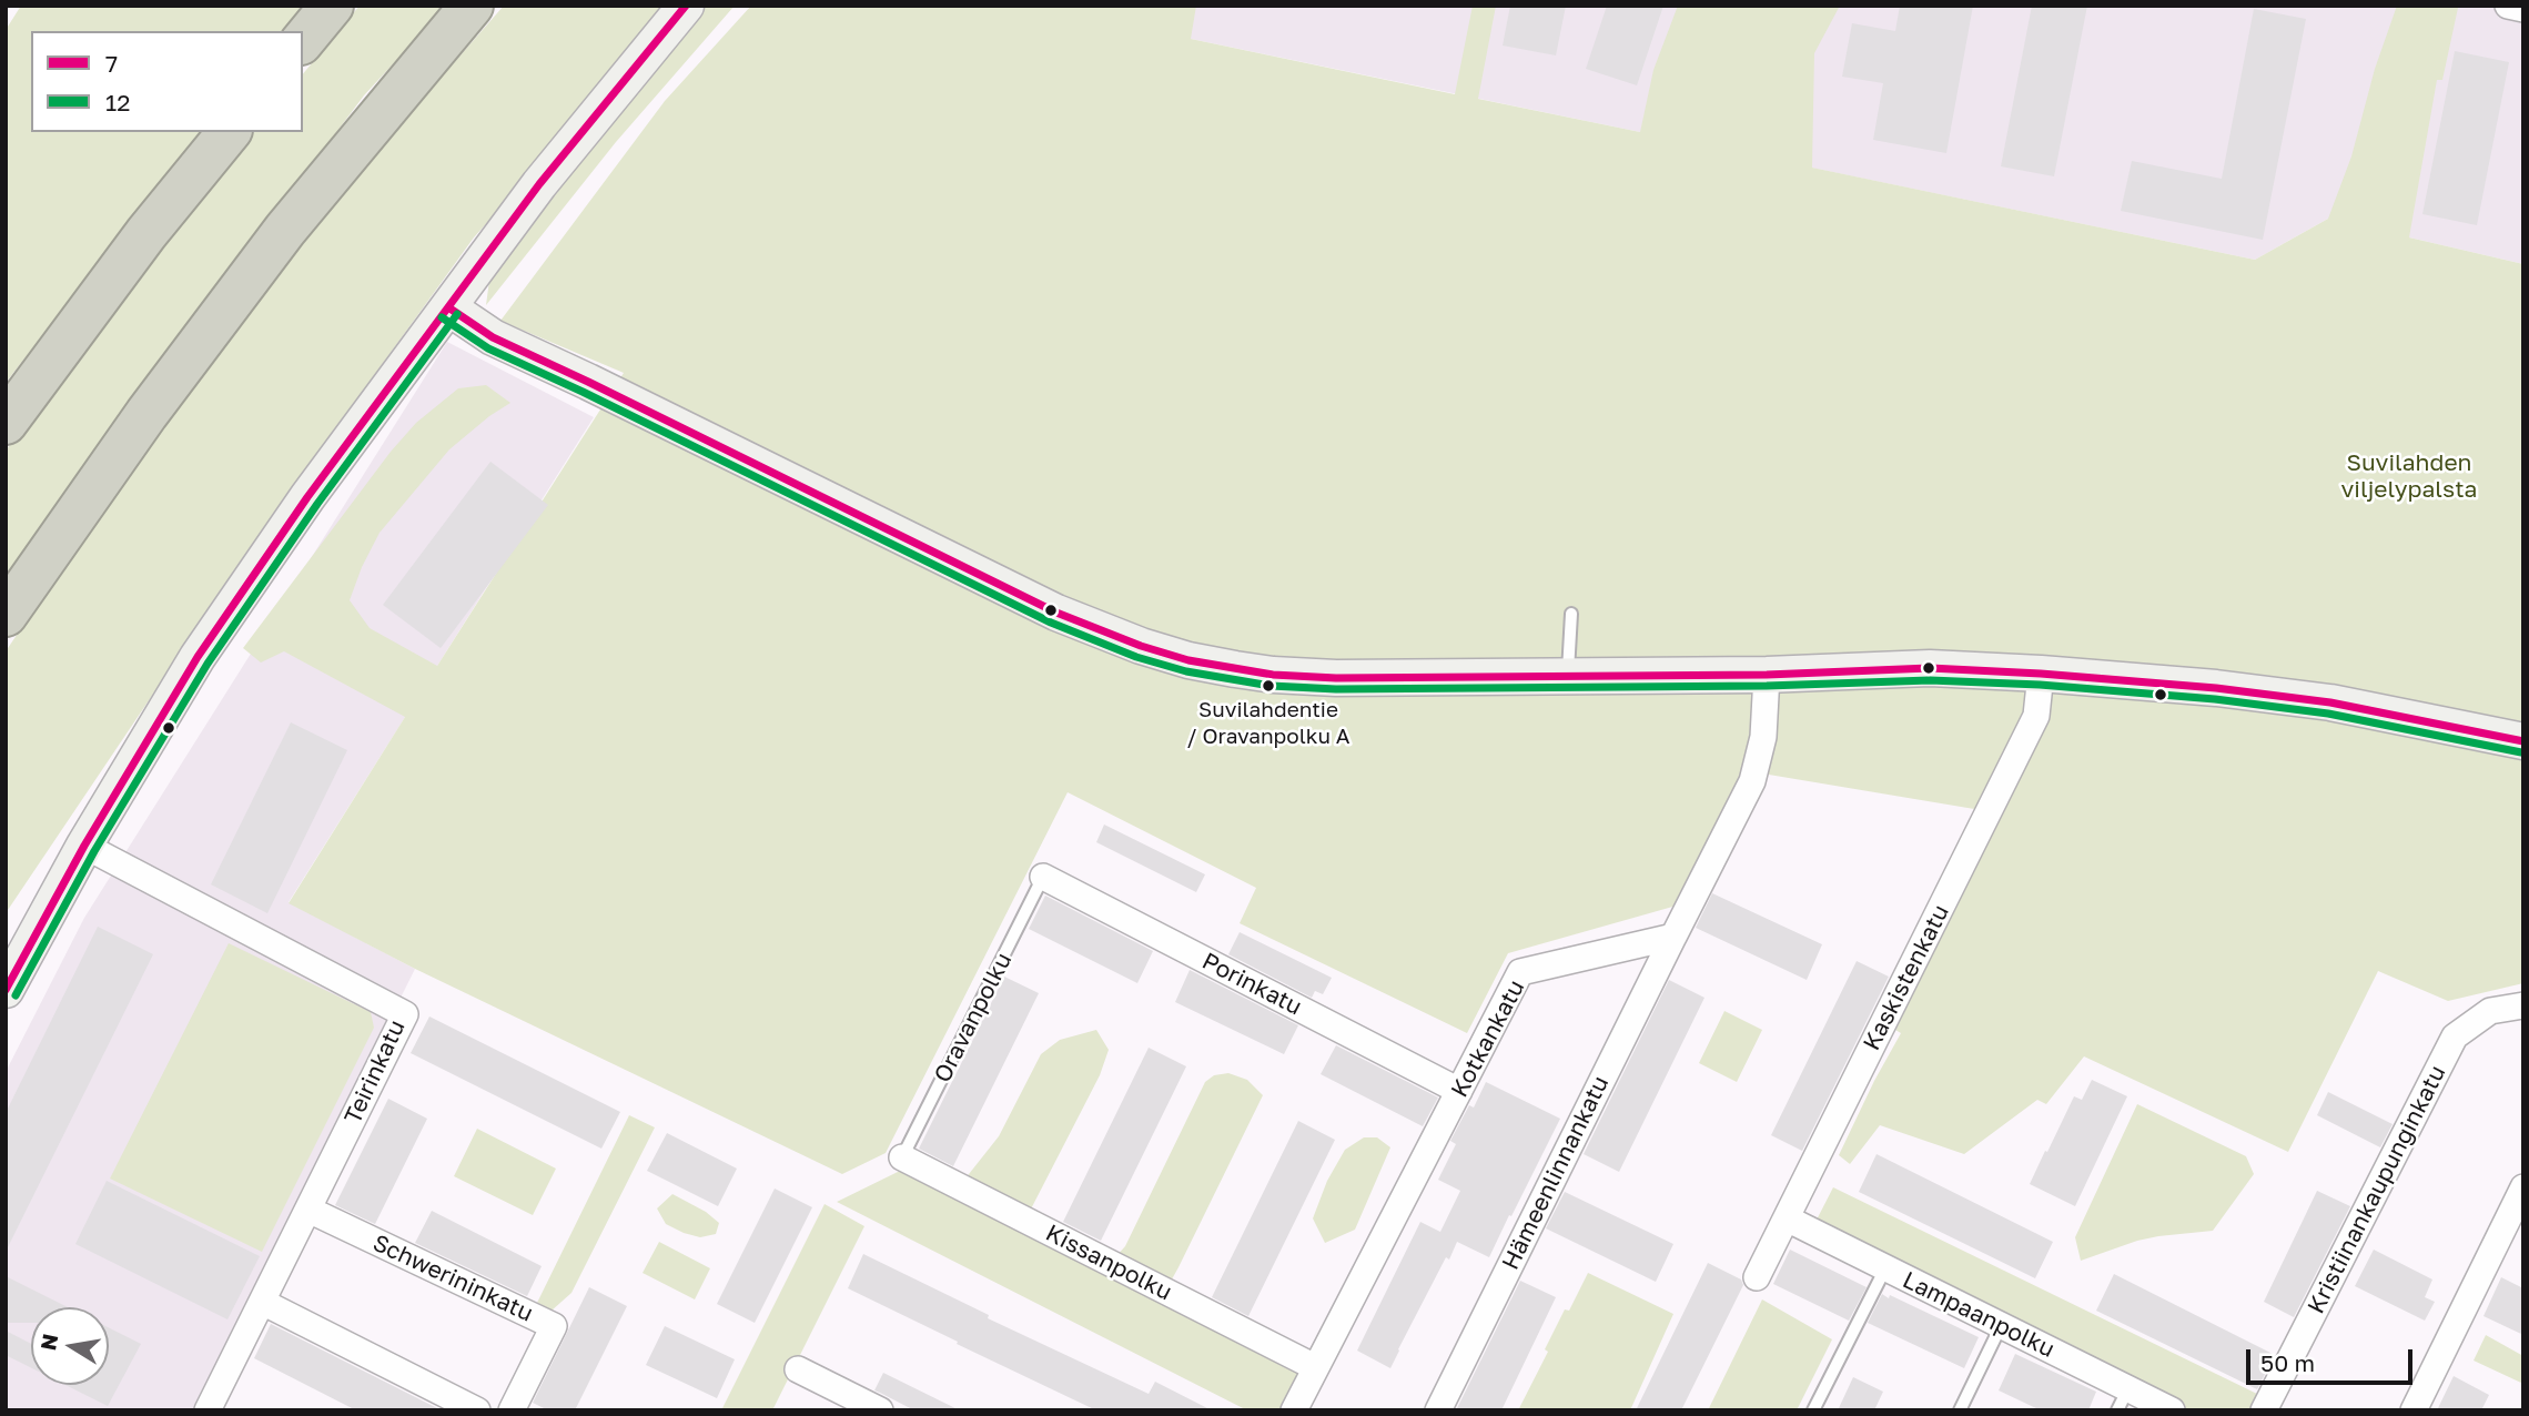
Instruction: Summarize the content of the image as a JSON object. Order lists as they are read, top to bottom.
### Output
{
  "streets": {
    "street": [
      "Kaskistenkatu",
      "Porinkatu",
      "Kotkankatu",
      "Teirinkatu",
      "Hämeenlinnankatu",
      "Kristiinankaupunginkatu",
      "Kissanpolku",
      "Schwerininkatu",
      "Lampaanpolku"
    ],
    "lane": ["Oravanpolku"]
  },
  "crossings": [
    ["Kaskistenkatu", "Lampaanpolku"],
    ["Porinkatu", "Oravanpolku"],
    ["Porinkatu", "Kotkankatu"],
    ["Oravanpolku", "Kissanpolku"],
    ["Kotkankatu", "Hämeenlinnankatu"],
    ["Kotkankatu", "Kissanpolku"],
    ["Teirinkatu", "Schwerininkatu"]
  ],
  "parks": ["Suvilahden viljelypalsta"],
  "places": ["Suvilahdentie / Oravanpolku A"],
  "lines": ["transit line 7", "transit line 12"],
  "legend": ["7", "12"],
  "scale_bar": "50 m",
  "north": "left"
}
